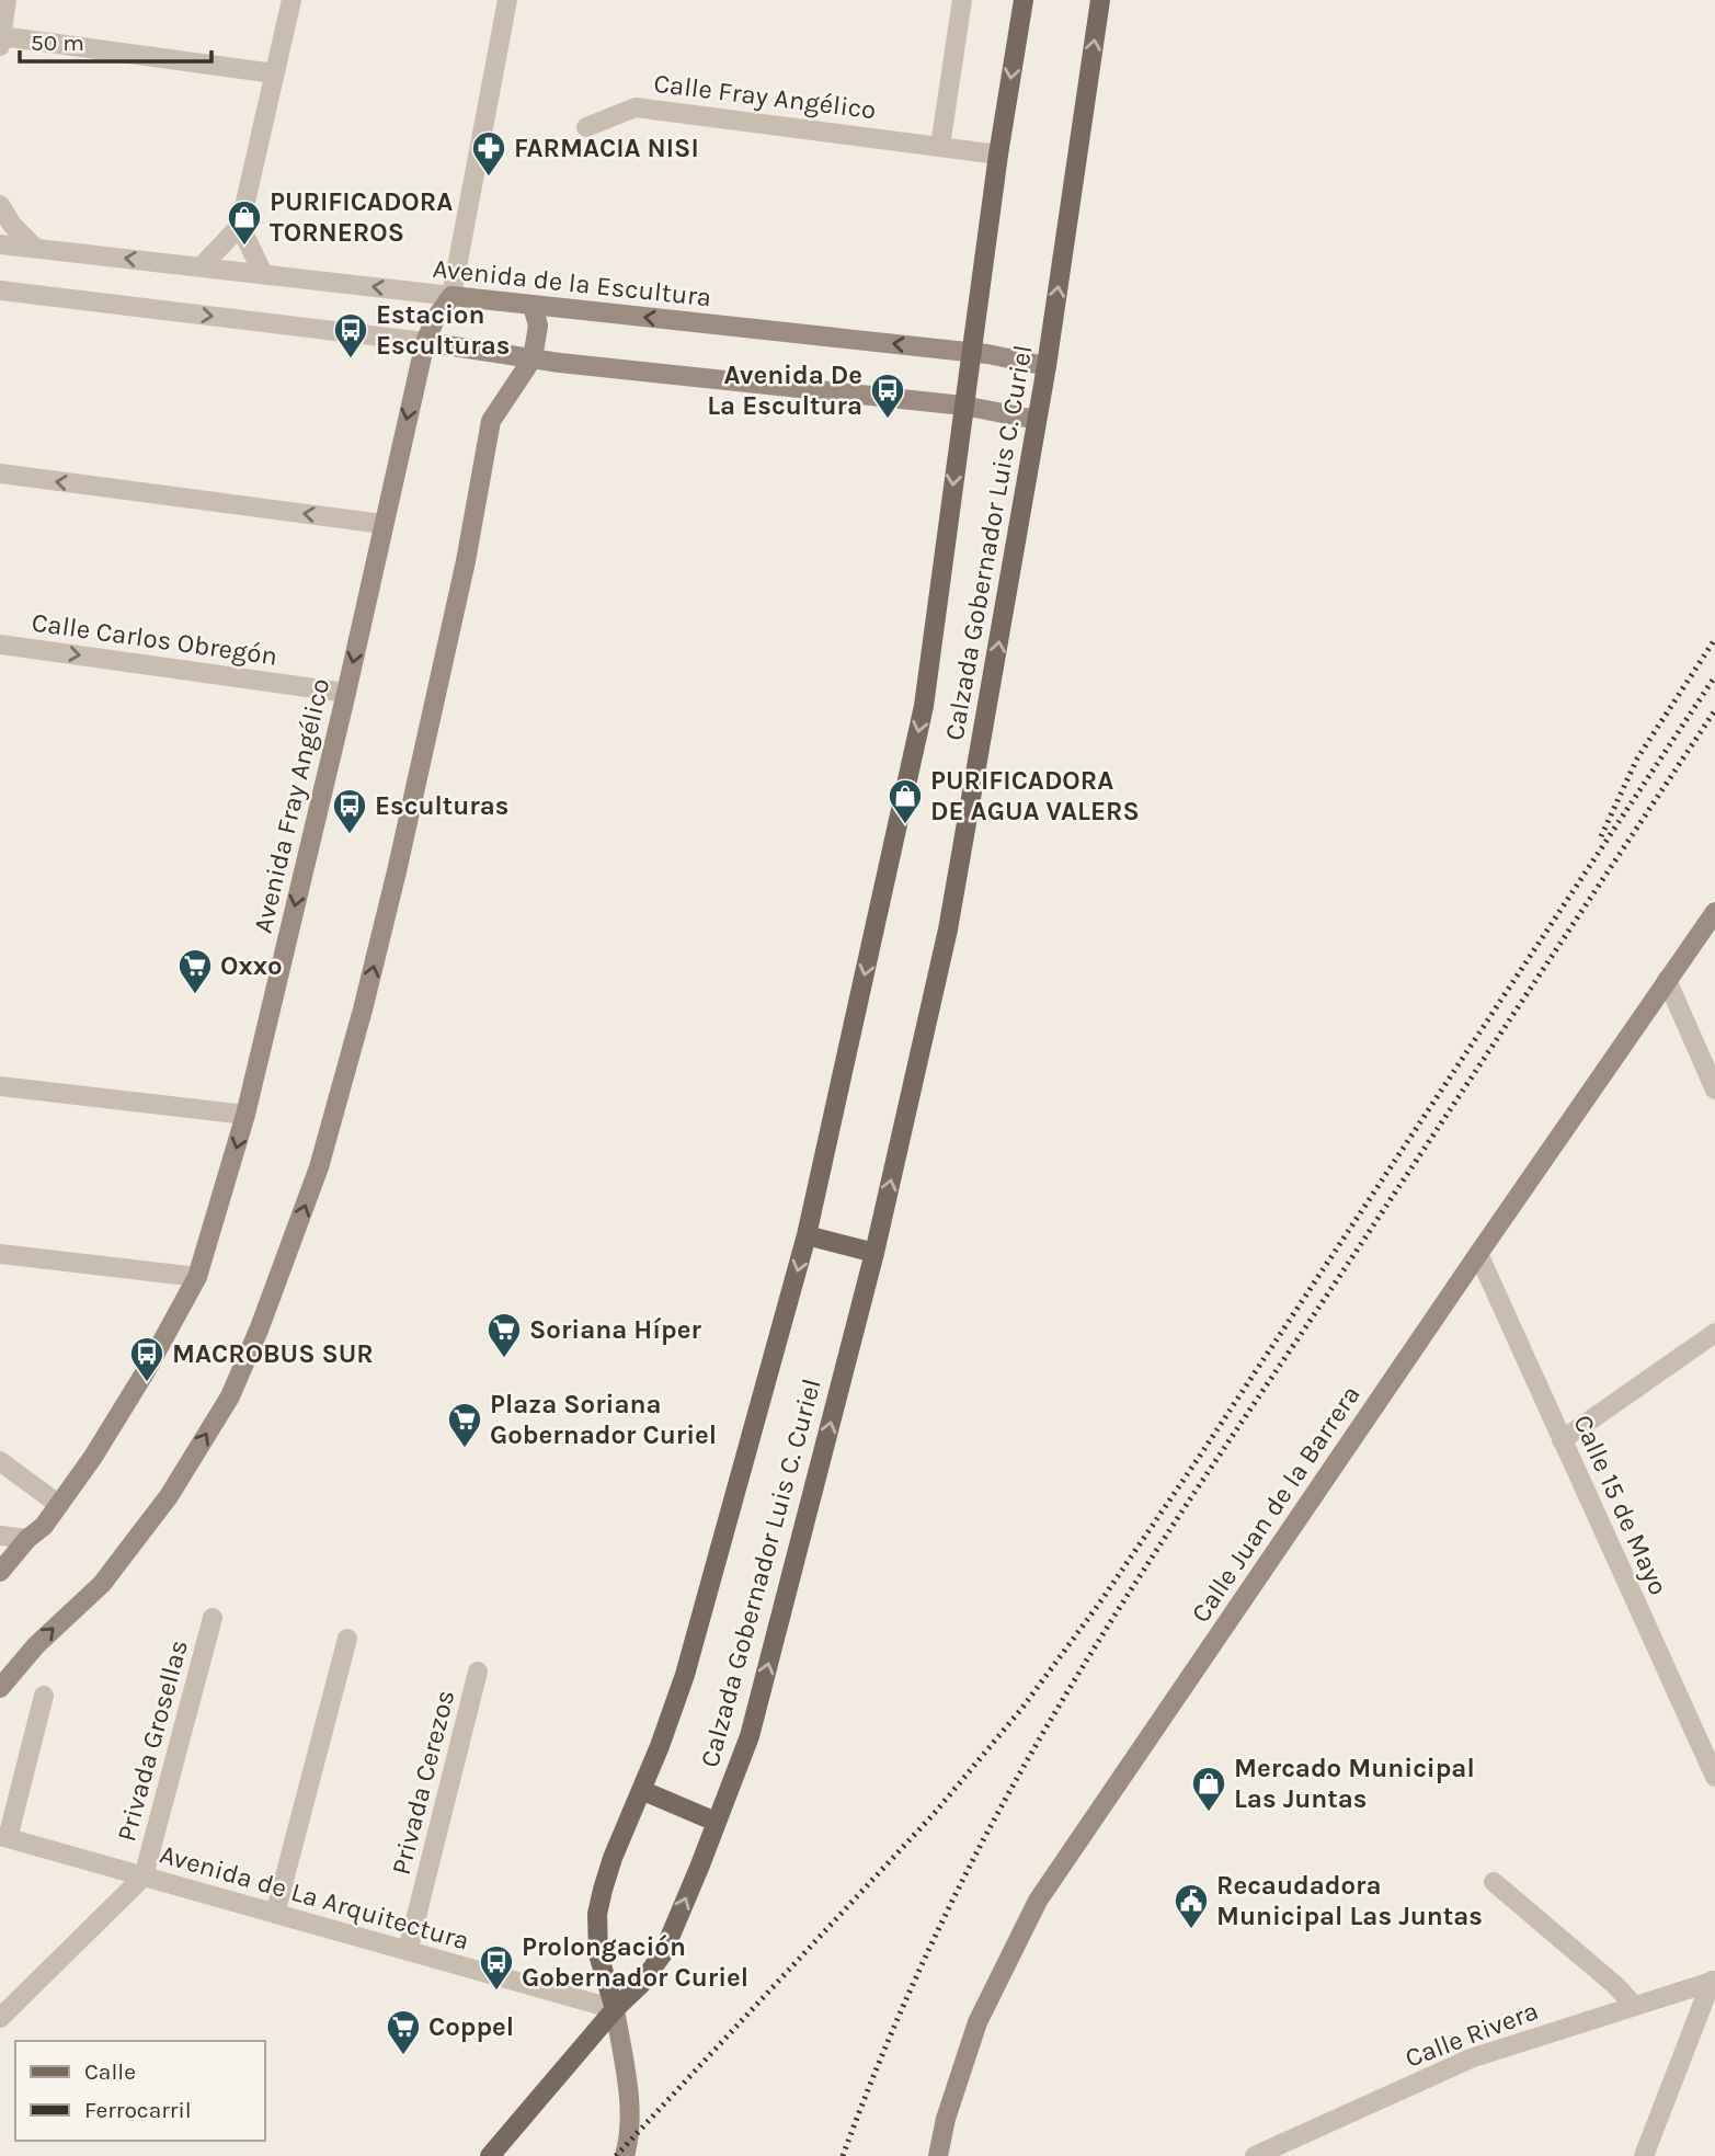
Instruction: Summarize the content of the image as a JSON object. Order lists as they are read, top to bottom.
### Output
{
  "streets": {
    "main road": ["Calzada Gobernador Luis C. Curiel"],
    "street": [
      "Calle Fray Angélico",
      "Avenida de la Escultura",
      "Calle Carlos Obregón",
      "Avenida Fray Angélico",
      "Calle Juan de la Barrera",
      "Calle 15 de Mayo",
      "Privada Grosellas",
      "Privada Cerezos",
      "Avenida de La Arquitectura",
      "Calle Rivera"
    ]
  },
  "crossings": [
    ["Calle Fray Angélico", "Calzada Gobernador Luis C. Curiel"],
    ["Avenida de la Escultura", "Calzada Gobernador Luis C. Curiel"],
    ["Avenida de la Escultura", "Avenida Fray Angélico"],
    ["Calzada Gobernador Luis C. Curiel", "Avenida de La Arquitectura"],
    ["Calle Carlos Obregón", "Avenida Fray Angélico"],
    ["Calle Juan de la Barrera", "Calle 15 de Mayo"],
    ["Privada Grosellas", "Avenida de La Arquitectura"],
    ["Privada Cerezos", "Avenida de La Arquitectura"]
  ],
  "places": {
    "pharmacy": ["FARMACIA NISI"],
    "shop": ["PURIFICADORA TORNEROS", "PURIFICADORA DE AGUA VALERS", "Mercado Municipal Las Juntas"],
    "bus stop": [
      "Estacion Esculturas",
      "Avenida De La Escultura",
      "Esculturas",
      "MACROBUS SUR",
      "Prolongación Gobernador Curiel"
    ],
    "supermarket": [
      "Oxxo",
      "Soriana Híper",
      "Plaza Soriana Gobernador Curiel",
      "Coppel"
    ],
    "public building": ["Recaudadora Municipal Las Juntas"]
  },
  "legend": ["Calle", "Ferrocarril"],
  "scale_bar": "50 m"
}
